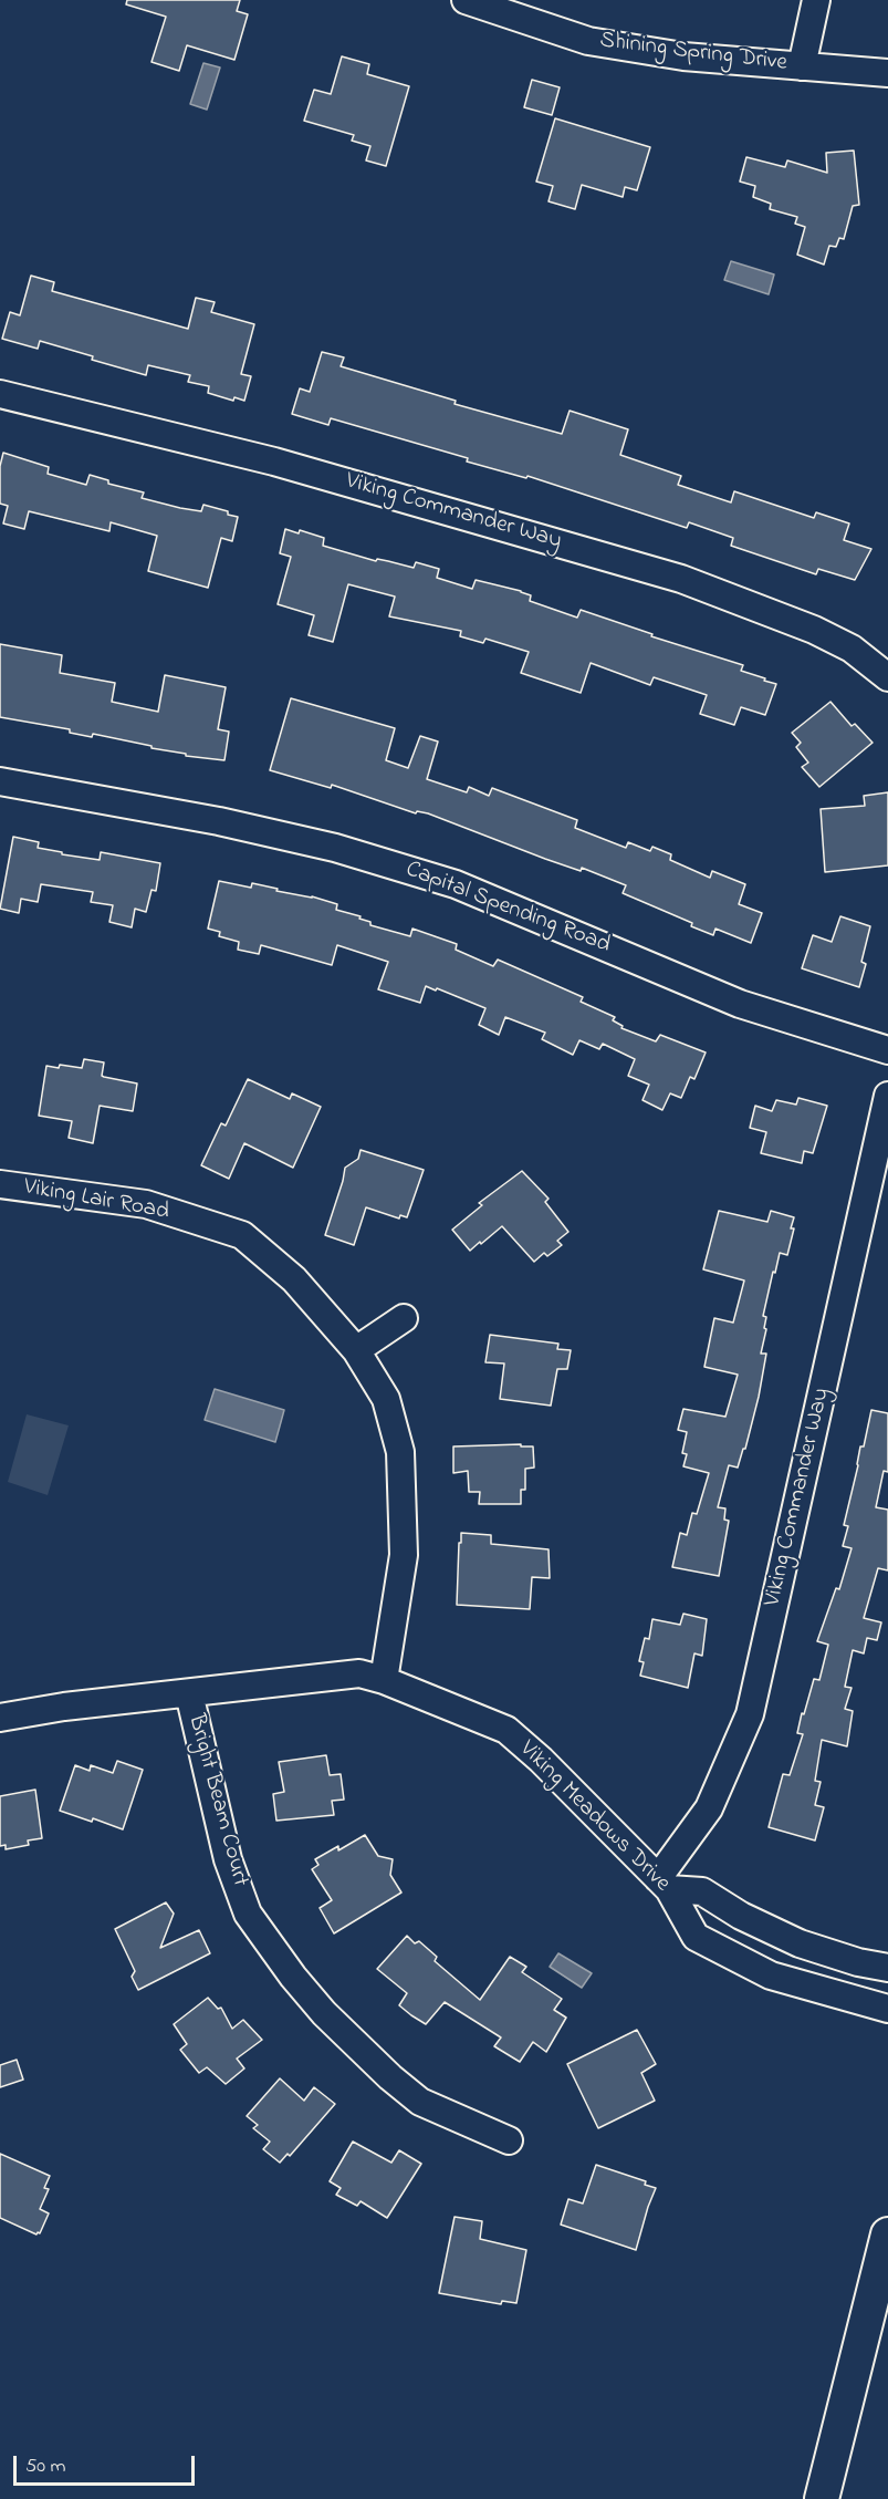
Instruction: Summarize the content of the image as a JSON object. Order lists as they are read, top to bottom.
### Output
{
  "streets": {
    "street": [
      "Shining Spring Drive",
      "Viking Commander Way",
      "Capital Spending Road",
      "Viking Lair Road",
      "Bright Beam Court",
      "Viking Meadows Drive"
    ]
  },
  "crossings": [
    ["Viking Commander Way", "Viking Meadows Drive"],
    ["Viking Lair Road", "Viking Meadows Drive"],
    ["Bright Beam Court", "Viking Meadows Drive"]
  ],
  "scale_bar": "50 m"
}
